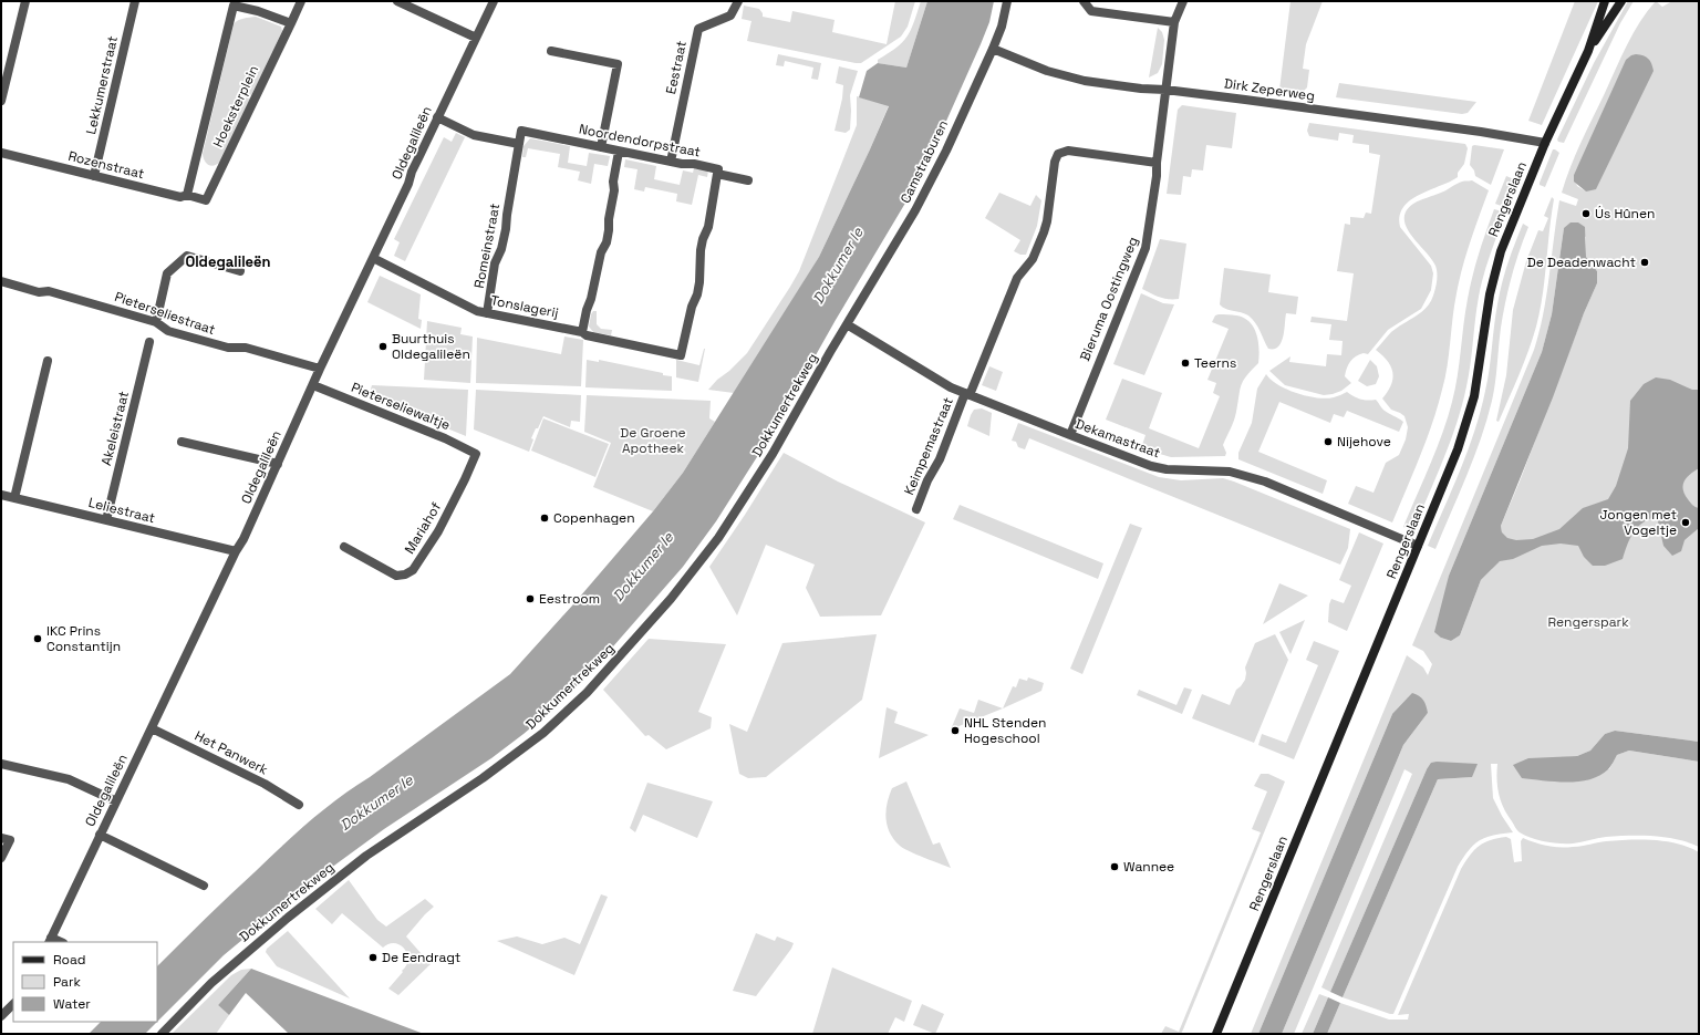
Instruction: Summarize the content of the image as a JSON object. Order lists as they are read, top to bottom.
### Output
{
  "streets": {
    "street": [
      "Eestraat",
      "Lekkumerstraat",
      "Dirk Zeperweg",
      "Hoeksterplein",
      "Noordendorpstraat",
      "Oldegalileën",
      "Camstraburen",
      "Rozenstraat",
      "Rengerslaan",
      "Romeinstraat",
      "Bieruma Oostingweg",
      "Tonslagerij",
      "Pieterseliestraat",
      "Dokkumertrekweg",
      "Pieterseliewaltje",
      "Akeleistraat",
      "Dekamastraat",
      "Keimpemastraat",
      "Leliestraat",
      "Mariahof",
      "Het Panwerk"
    ]
  },
  "crossings": [
    ["Eestraat", "Noordendorpstraat"],
    ["Lekkumerstraat", "Rozenstraat"],
    ["Dirk Zeperweg", "Camstraburen"],
    ["Dirk Zeperweg", "Rengerslaan"],
    ["Dirk Zeperweg", "Bieruma Oostingweg"],
    ["Hoeksterplein", "Rozenstraat"],
    ["Noordendorpstraat", "Romeinstraat"],
    ["Noordendorpstraat", "Tonslagerij"],
    ["Oldegalileën", "Tonslagerij"],
    ["Oldegalileën", "Pieterseliestraat"],
    ["Oldegalileën", "Pieterseliewaltje"],
    ["Oldegalileën", "Leliestraat"],
    ["Oldegalileën", "Het Panwerk"],
    ["Camstraburen", "Dokkumertrekweg"],
    ["Camstraburen", "Dekamastraat"],
    ["Rengerslaan", "Dekamastraat"],
    ["Romeinstraat", "Tonslagerij"],
    ["Bieruma Oostingweg", "Dekamastraat"],
    ["Bieruma Oostingweg", "Keimpemastraat"],
    ["Dokkumertrekweg", "Dekamastraat"],
    ["Pieterseliewaltje", "Mariahof"],
    ["Akeleistraat", "Leliestraat"],
    ["Dekamastraat", "Keimpemastraat"]
  ],
  "districts": ["Oldegalileën"],
  "water": ["Dokkumer Ie"],
  "parks": ["De Groene Apotheek", "Rengerspark"],
  "places": [
    "Ús Hûnen",
    "De Deadenwacht",
    "Buurthuis Oldegalileën",
    "Teerns",
    "Nijehove",
    "Copenhagen",
    "Jongen met Vogeltje",
    "Eestroom",
    "IKC Prins Constantijn",
    "NHL Stenden Hogeschool",
    "Wannee",
    "De Eendragt"
  ],
  "legend": ["Road", "Park", "Water"]
}
